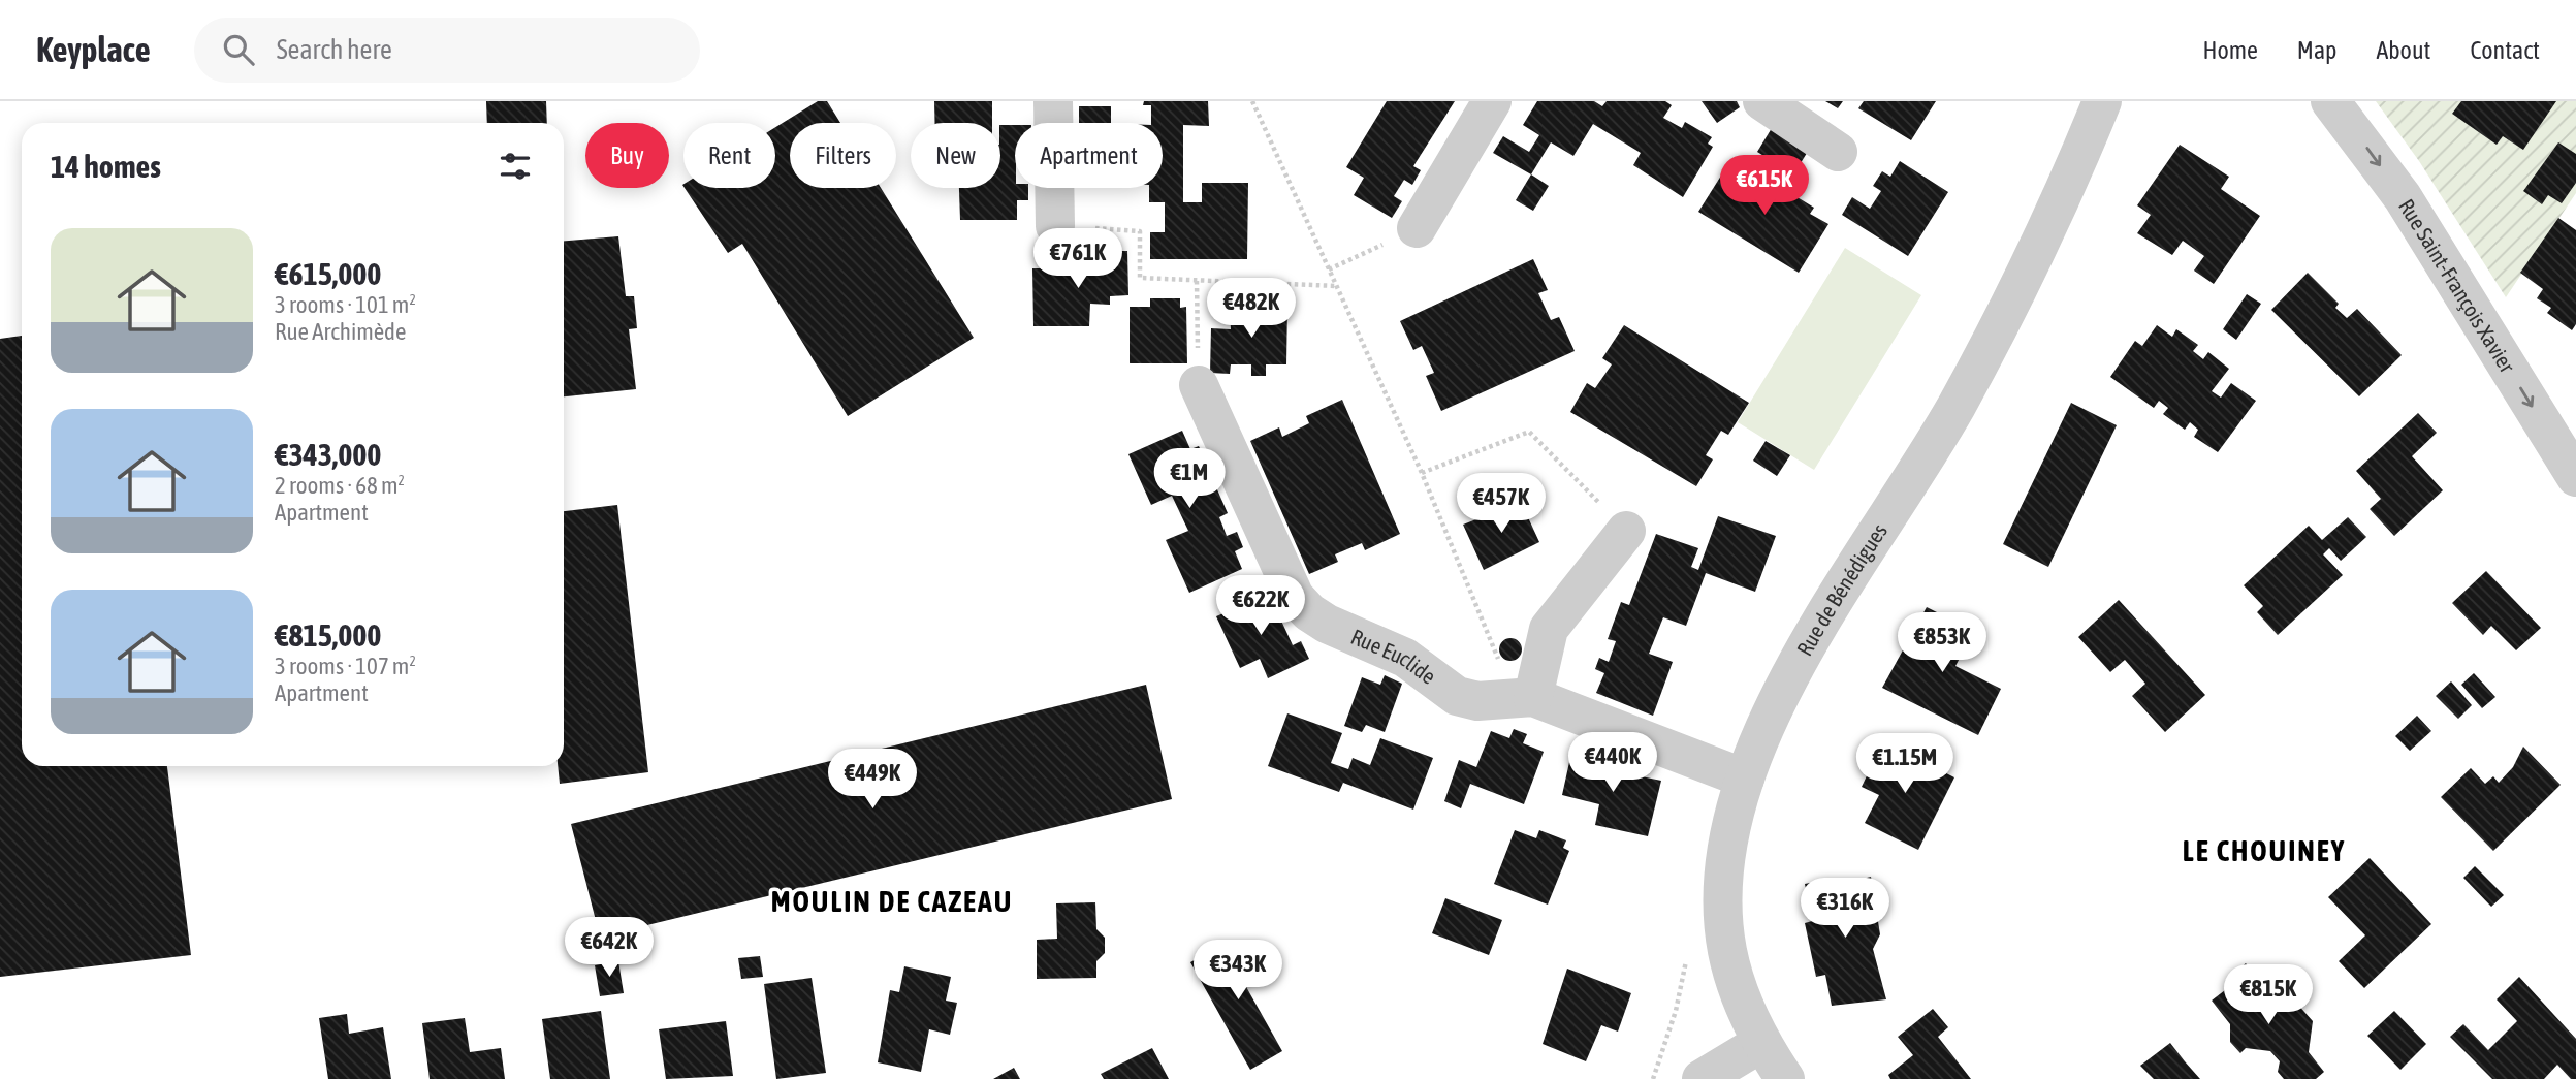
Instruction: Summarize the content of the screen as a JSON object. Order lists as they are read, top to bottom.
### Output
{
  "streets": {
    "street": ["Rue Saint-François Xavier", "Rue de Bénédigues", "Rue Euclide"]
  },
  "crossings": [
    ["Rue de Bénédigues", "Rue Euclide"]
  ],
  "one_way": ["Rue Saint-François Xavier"],
  "districts": ["LE CHOUINEY", "MOULIN DE CAZEAU"],
  "page": {
    "header": "Keyplace",
    "search": "Search here",
    "nav": [
      "Home",
      "Map",
      "About",
      "Contact"
    ],
    "chip": [
      "Buy",
      "Rent",
      "Filters",
      "New",
      "Apartment"
    ],
    "heading": "14 homes",
    "price": [
      "€615K",
      "€761K",
      "€482K",
      "€1M",
      "€457K",
      "€622K",
      "€853K",
      "€440K",
      "€1.15M",
      "€449K",
      "€316K",
      "€642K",
      "€343K",
      "€815K"
    ],
    "list": [
      {
        "name": "€615,000",
        "note": "3 rooms · 101 m² · Rue Archimède"
      },
      {
        "name": "€343,000",
        "note": "2 rooms · 68 m² · Apartment"
      },
      {
        "name": "€815,000",
        "note": "3 rooms · 107 m² · Apartment"
      }
    ]
  }
}
